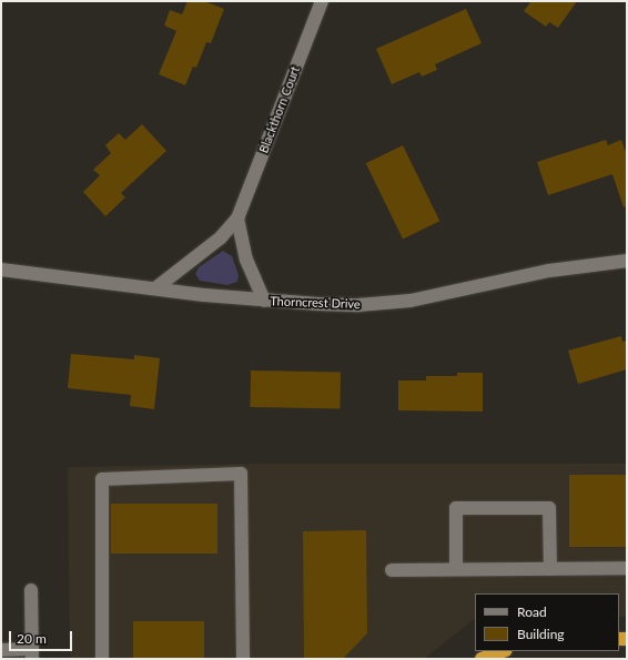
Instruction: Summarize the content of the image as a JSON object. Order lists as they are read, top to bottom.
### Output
{
  "streets": {
    "street": ["Blackthorn Court", "Thorncrest Drive"]
  },
  "crossings": [
    ["Blackthorn Court", "Thorncrest Drive"]
  ],
  "legend": ["Road", "Building"],
  "scale_bar": "20 m"
}
